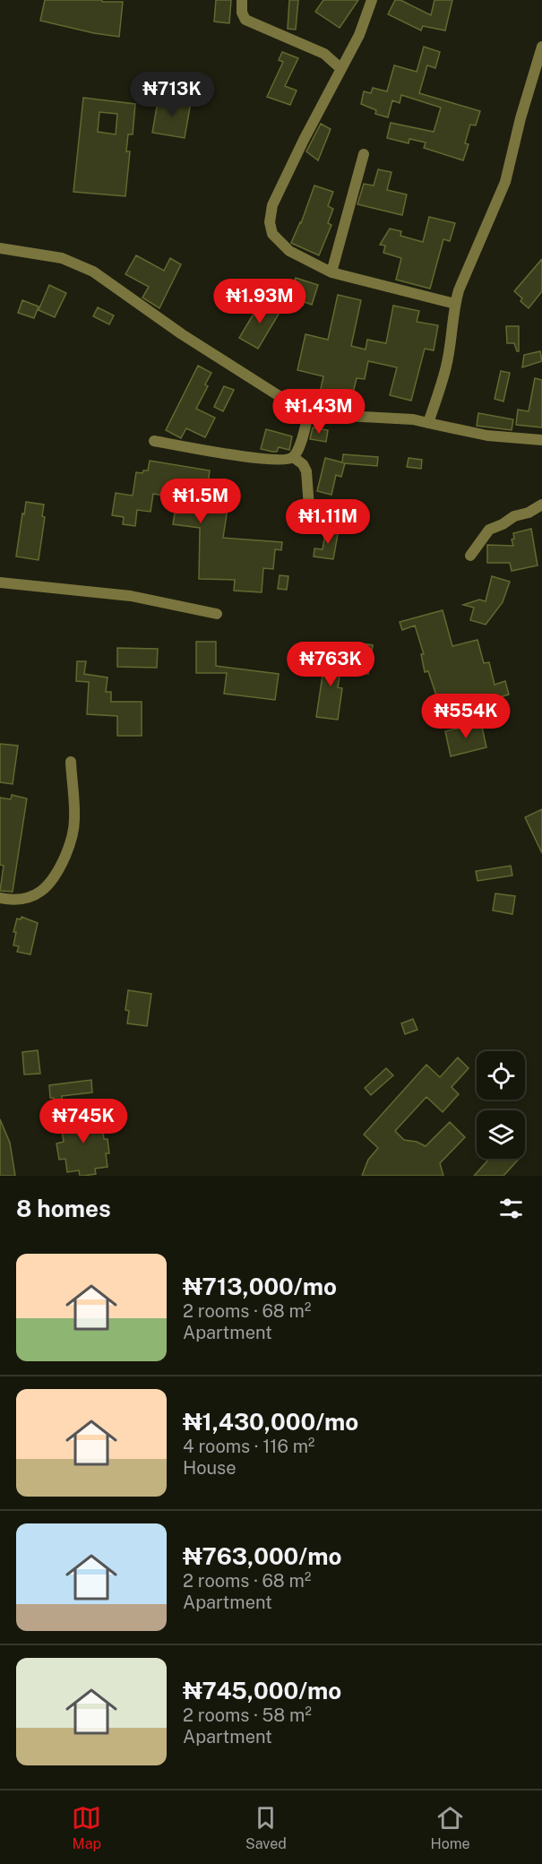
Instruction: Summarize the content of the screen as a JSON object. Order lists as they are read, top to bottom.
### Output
{
  "page": {
    "price": [
      "₦713K",
      "₦1.93M",
      "₦1.43M",
      "₦1.5M",
      "₦1.11M",
      "₦763K",
      "₦554K",
      "₦745K"
    ],
    "heading": "8 homes",
    "list": [
      {
        "name": "₦713,000/mo",
        "note": "2 rooms · 68 m² · Apartment"
      },
      {
        "name": "₦1,430,000/mo",
        "note": "4 rooms · 116 m² · House"
      },
      {
        "name": "₦763,000/mo",
        "note": "2 rooms · 68 m² · Apartment"
      },
      {
        "name": "₦745,000/mo",
        "note": "2 rooms · 58 m² · Apartment"
      }
    ],
    "tabs": ["Map", "Saved", "Home"]
  }
}
